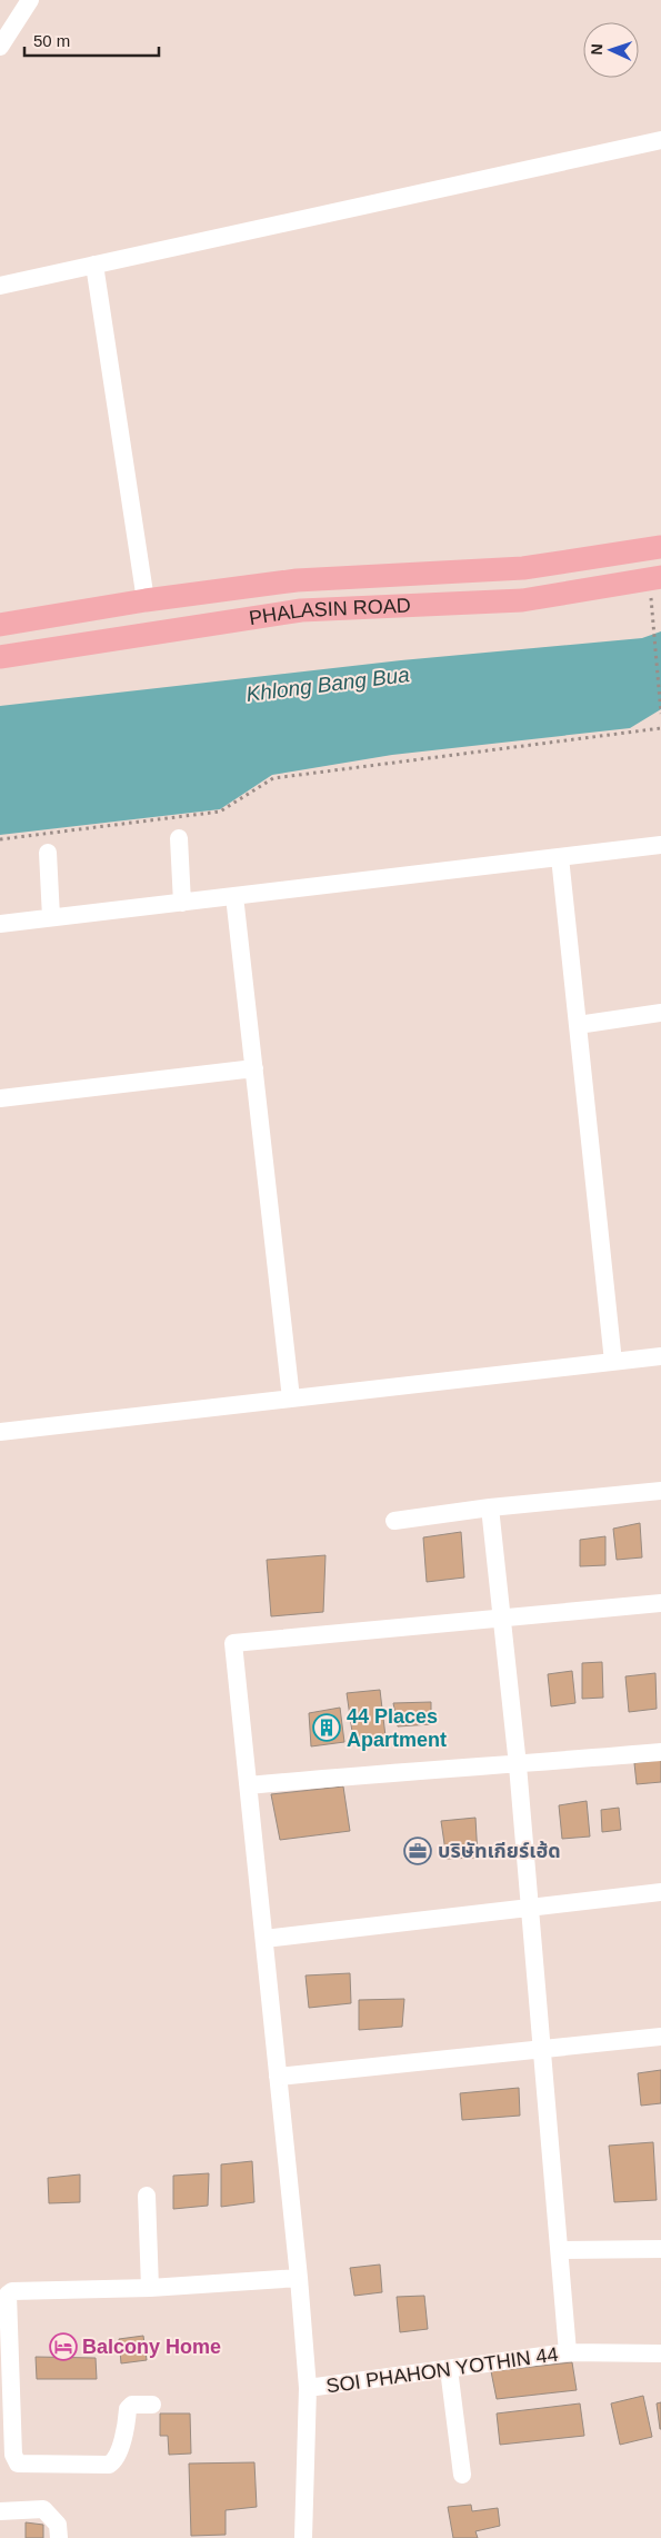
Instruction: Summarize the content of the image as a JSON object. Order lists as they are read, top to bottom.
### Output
{
  "streets": {
    "main road": ["PHALASIN ROAD"],
    "street": ["SOI PHAHON YOTHIN 44"]
  },
  "water": ["Khlong Bang Bua"],
  "places": {
    "building": ["44 Places Apartment"],
    "office": ["บริษัทเกียร์เฮ้ด"],
    "hotel": ["Balcony Home"]
  },
  "scale_bar": "50 m",
  "north": "left"
}
